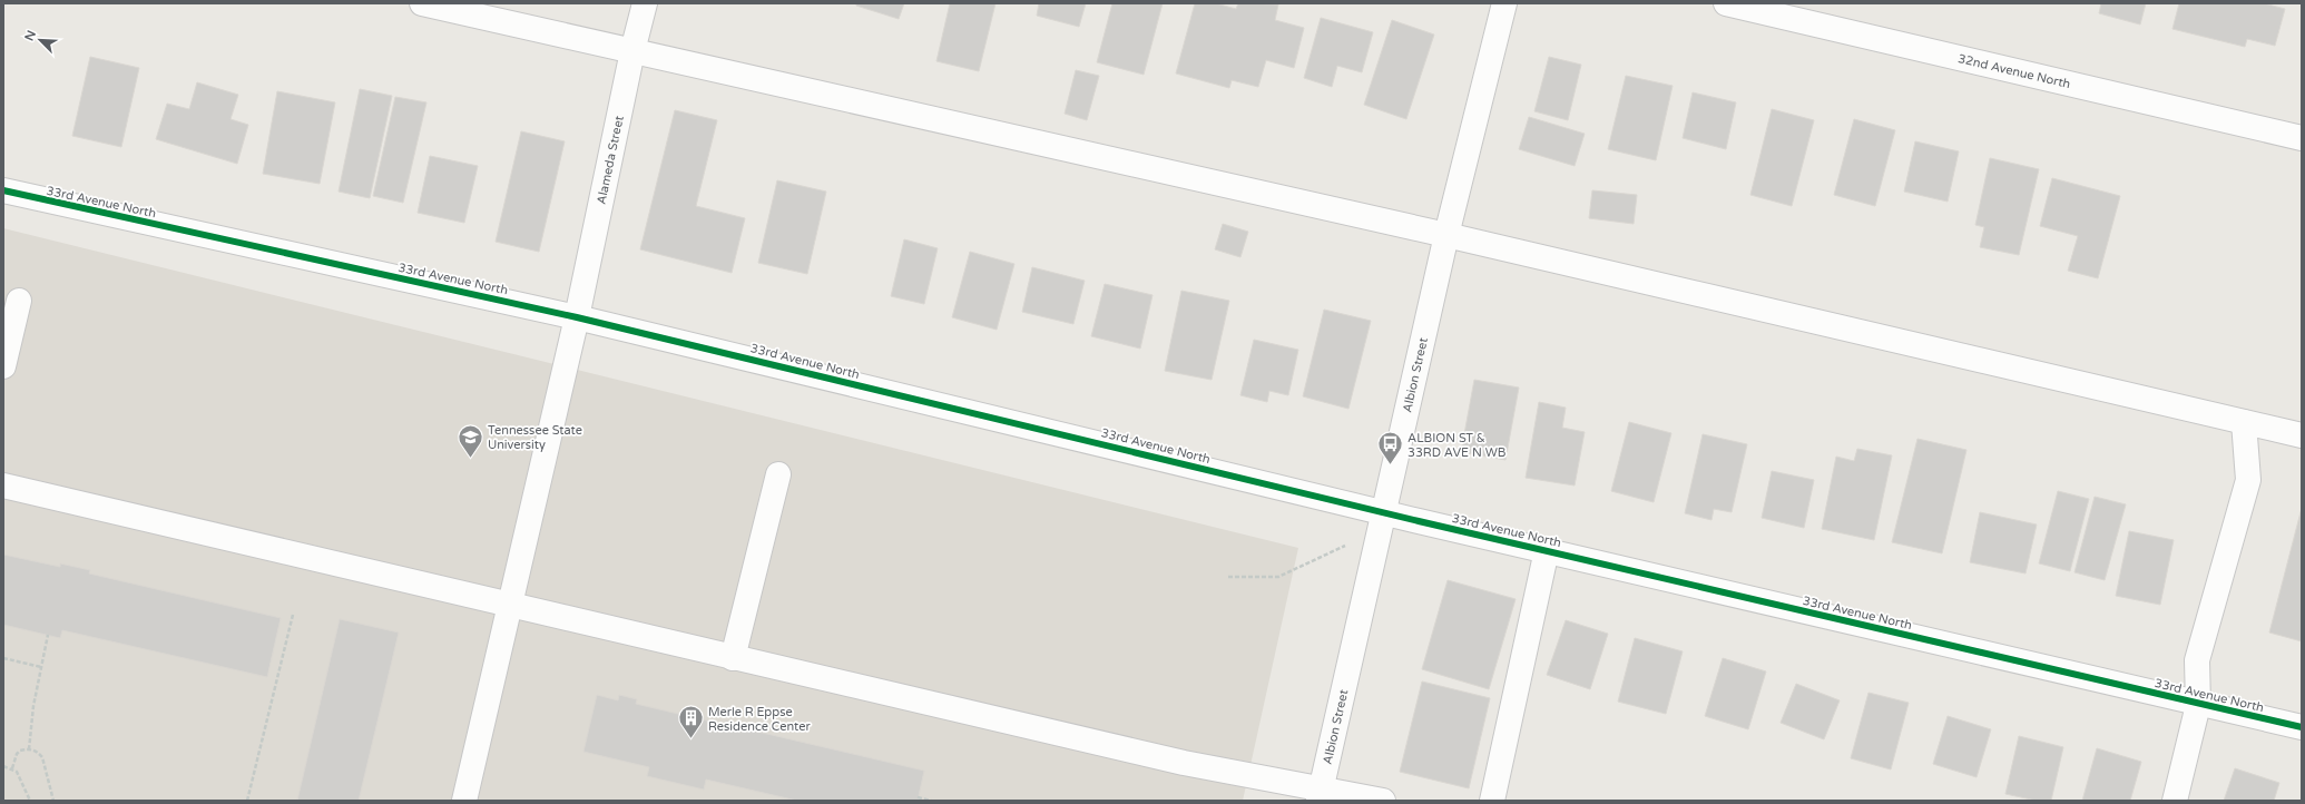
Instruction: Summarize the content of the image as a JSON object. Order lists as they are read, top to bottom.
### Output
{
  "streets": {
    "street": [
      "32nd Avenue North",
      "Alameda Street",
      "33rd Avenue North",
      "Albion Street"
    ]
  },
  "crossings": [
    ["Alameda Street", "33rd Avenue North"],
    ["33rd Avenue North", "Albion Street"]
  ],
  "places": {
    "school or university": ["Tennessee State University"],
    "bus stop": ["ALBION ST & 33RD AVE N WB"],
    "building": ["Merle R Eppse Residence Center"]
  },
  "north": "top left"
}
